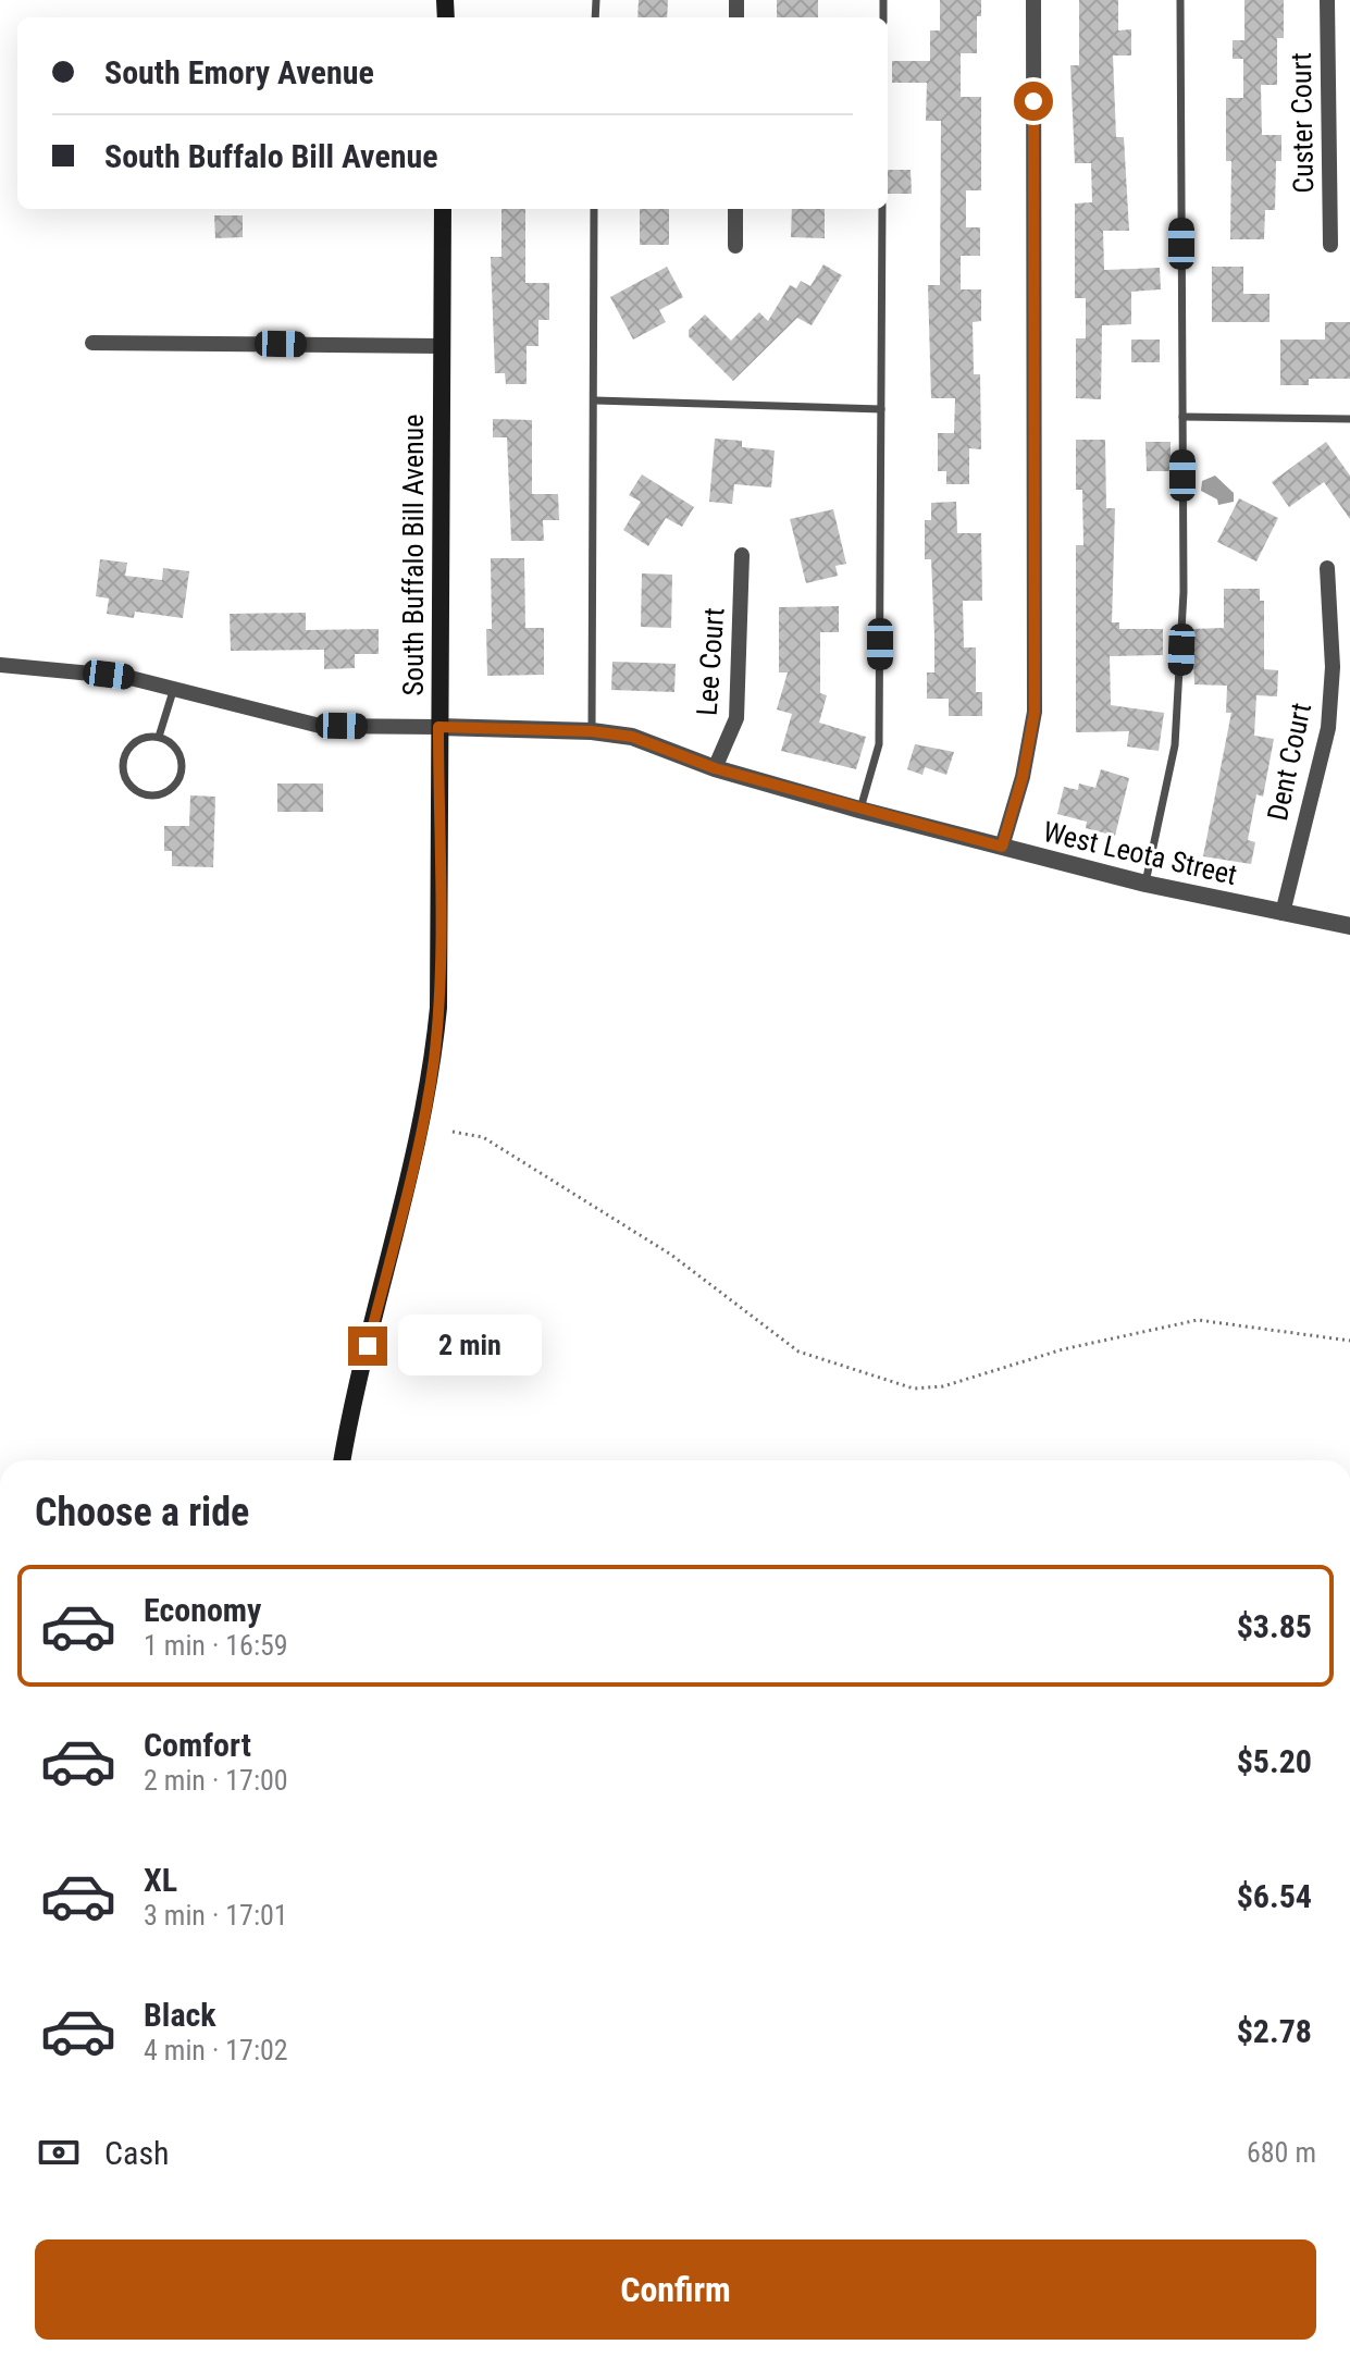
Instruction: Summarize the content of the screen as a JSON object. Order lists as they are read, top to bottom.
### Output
{
  "streets": {
    "main road": ["South Buffalo Bill Avenue"],
    "street": [
      "Custer Court",
      "Lee Court",
      "Dent Court",
      "West Leota Street"
    ]
  },
  "crossings": [
    ["South Buffalo Bill Avenue", "West Leota Street"],
    ["Lee Court", "West Leota Street"],
    ["Dent Court", "West Leota Street"]
  ],
  "page": {
    "banner": ["South Emory Avenue", "South Buffalo Bill Avenue"],
    "bubble": "2 min",
    "heading": "Choose a ride",
    "list": [
      {
        "name": "Economy",
        "note": "1 min · 16:59",
        "value": "$3.85"
      },
      {
        "name": "Comfort",
        "note": "2 min · 17:00",
        "value": "$5.20"
      },
      {
        "name": "XL",
        "note": "3 min · 17:01",
        "value": "$6.54"
      },
      {
        "name": "Black",
        "note": "4 min · 17:02",
        "value": "$2.78"
      }
    ],
    "pay": ["Cash", "680 m"],
    "buttons": "Confirm"
  }
}
